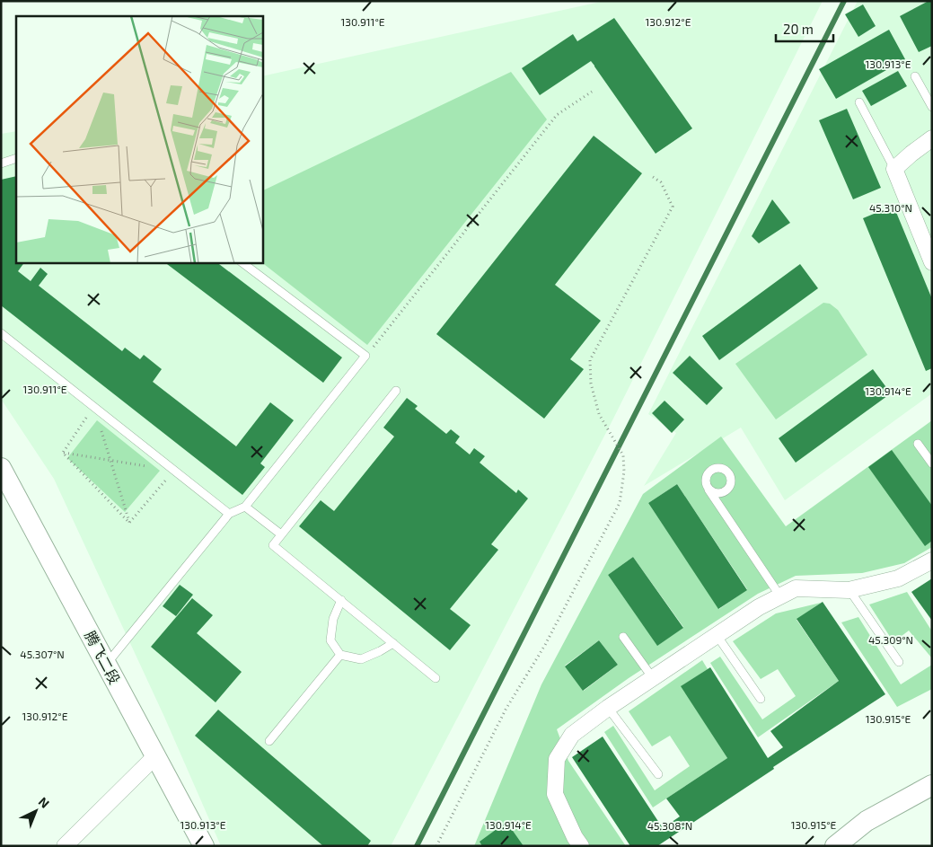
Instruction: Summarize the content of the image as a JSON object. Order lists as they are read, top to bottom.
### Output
{
  "streets": {
    "street": ["腾飞二段"]
  },
  "scale_bar": "20 m",
  "north": "top right",
  "coordinates": [
    "130.911°E",
    "130.912°E",
    "130.913°E",
    "45.310°N",
    "130.914°E",
    "45.309°N",
    "45.307°N",
    "130.915°E",
    "45.308°N"
  ]
}
